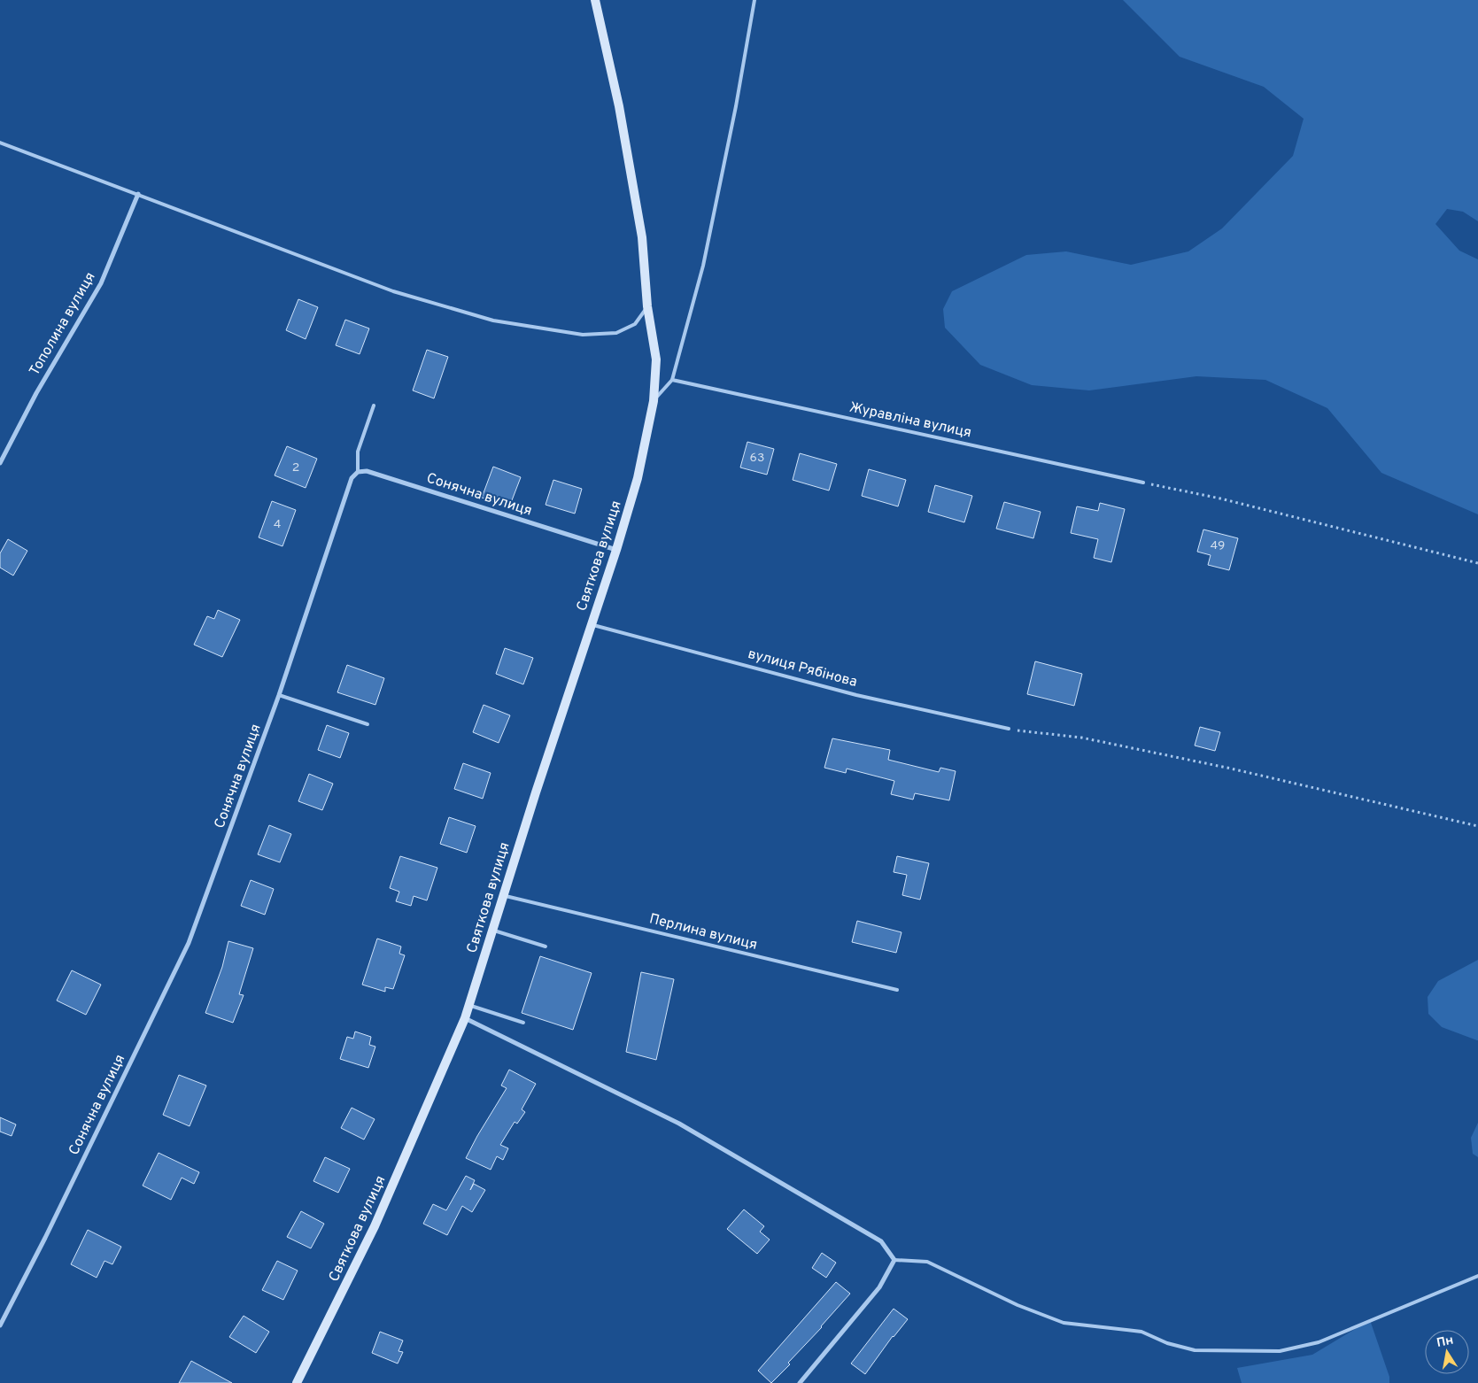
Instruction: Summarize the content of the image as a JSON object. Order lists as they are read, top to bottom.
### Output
{
  "streets": {
    "main road": ["Святкова вулиця"],
    "street": ["Тополина вулиця", "Сонячна вулиця"],
    "lane": ["Журавліна вулиця", "вулиця Рябінова", "Перлина вулиця"]
  },
  "crossings": [
    ["Сонячна вулиця", "Святкова вулиця"],
    ["Святкова вулиця", "вулиця Рябінова"],
    ["Святкова вулиця", "Перлина вулиця"]
  ],
  "house_numbers": [
    "63",
    "2",
    "4",
    "49"
  ],
  "north": "top"
}
